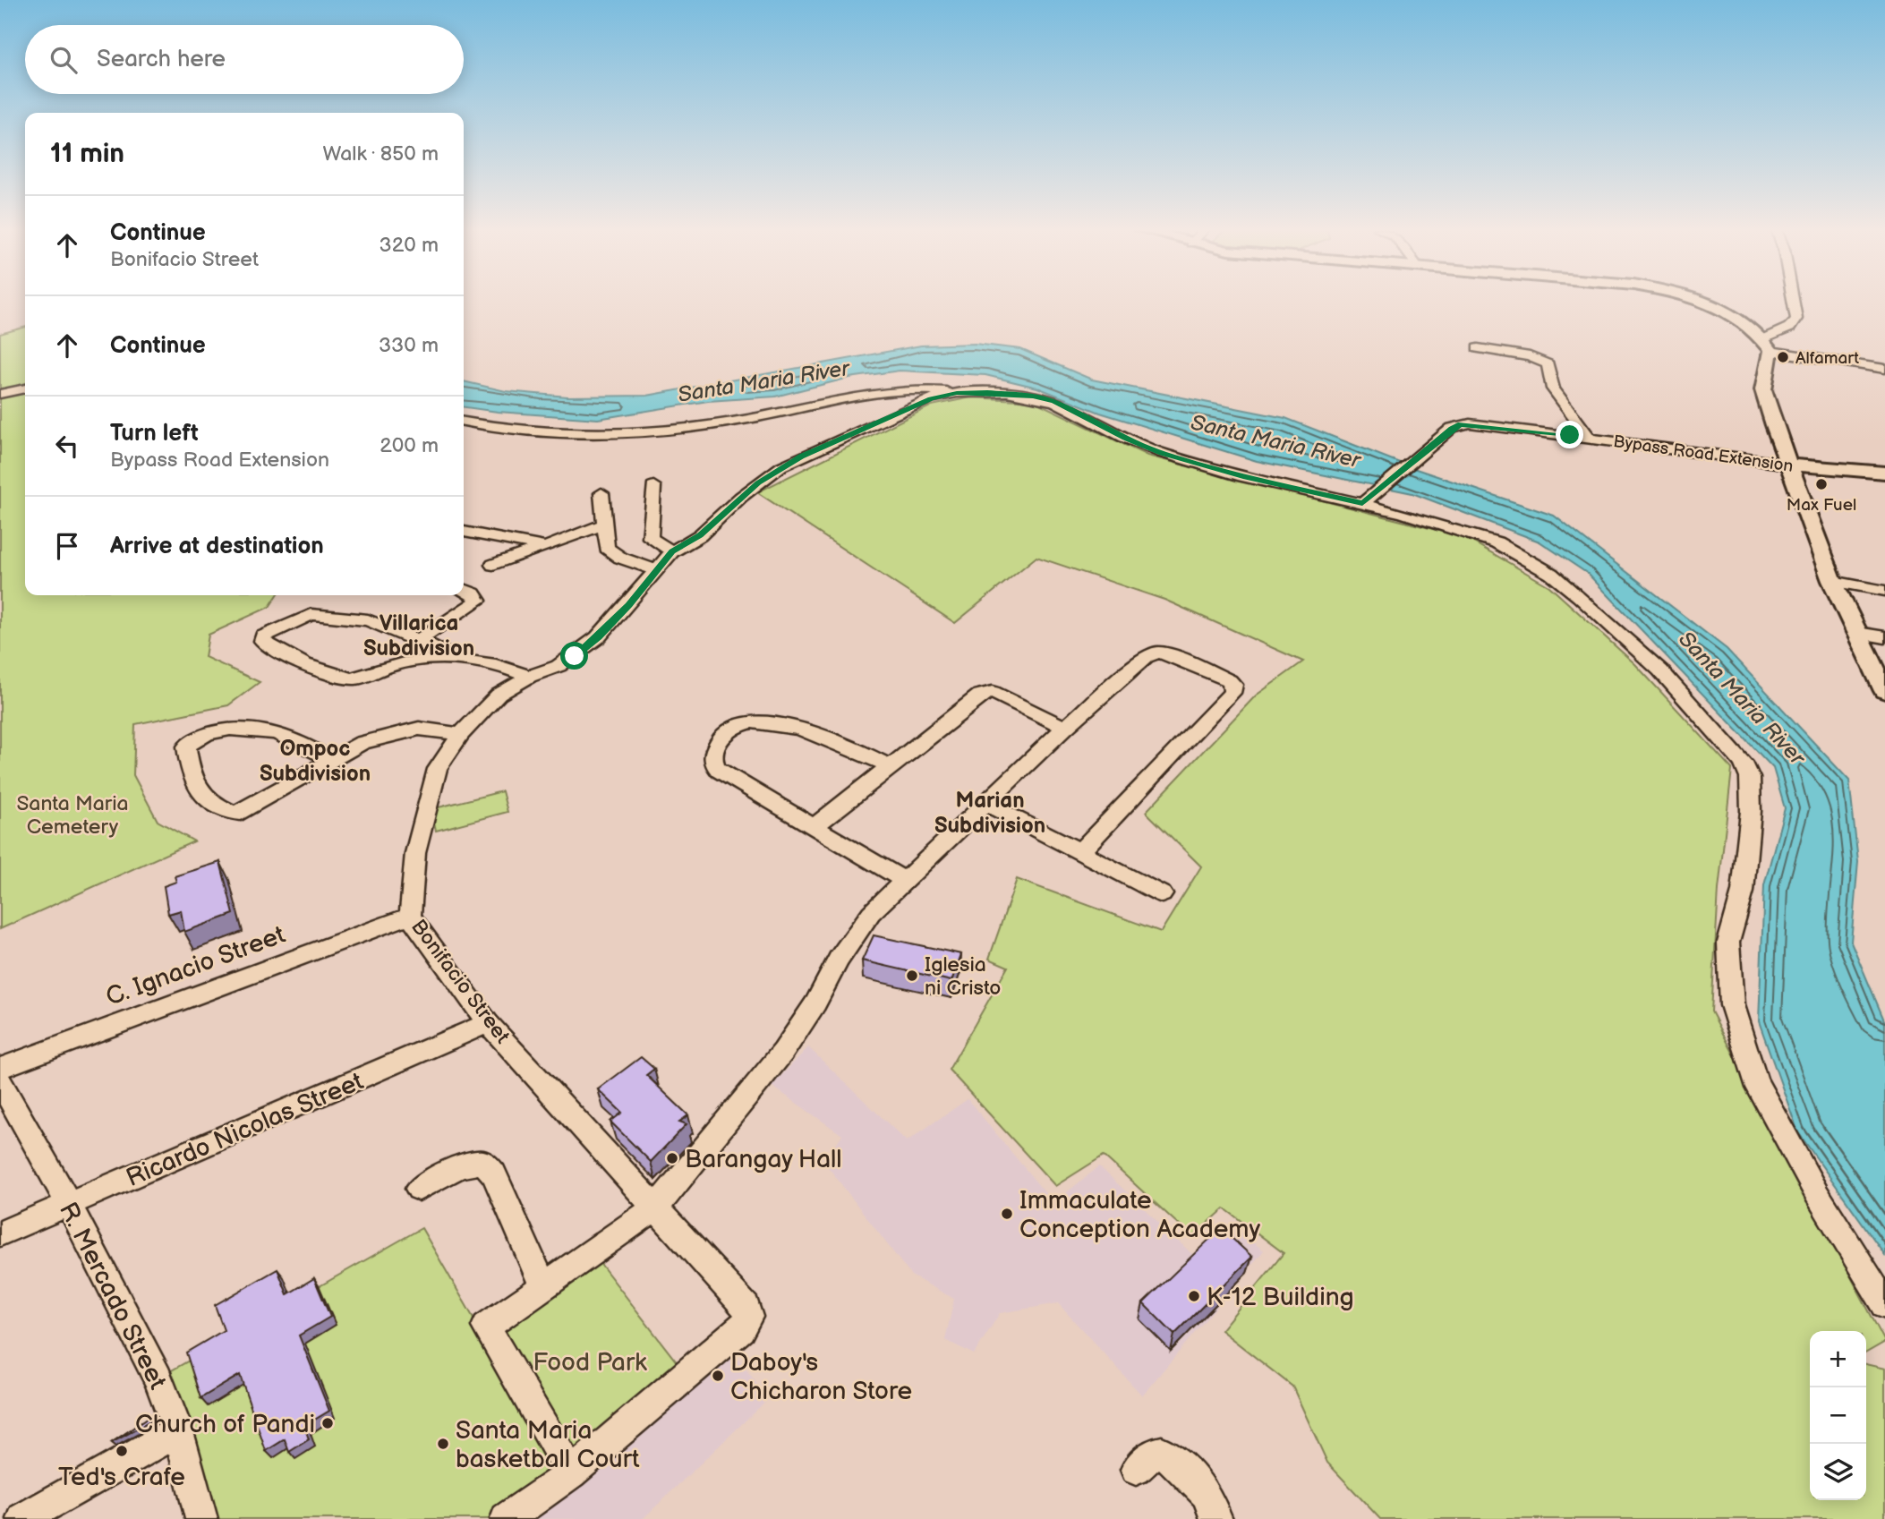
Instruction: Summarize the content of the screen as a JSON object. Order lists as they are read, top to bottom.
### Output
{
  "streets": {
    "main road": ["Bypass Road Extension"],
    "street": [
      "C. Ignacio Street",
      "Bonifacio Street",
      "Ricardo Nicolas Street",
      "R. Mercado Street"
    ]
  },
  "crossings": [
    ["C. Ignacio Street", "Bonifacio Street"],
    ["Bonifacio Street", "Ricardo Nicolas Street"],
    ["Ricardo Nicolas Street", "R. Mercado Street"]
  ],
  "districts": ["Villarica Subdivision", "Ompoc Subdivision", "Marian Subdivision"],
  "water": ["Santa Maria River"],
  "parks": ["Santa Maria Cemetery", "Food Park"],
  "places": [
    "Alfamart",
    "Max Fuel",
    "Iglesia ni Cristo",
    "Barangay Hall",
    "Immaculate Conception Academy",
    "K-12 Building",
    "Daboy's Chicharon Store",
    "Church of Pandi",
    "Santa Maria basketball Court",
    "Ted's Crafe"
  ],
  "page": {
    "search": "Search here",
    "heading": ["11 min", "Walk · 850 m"],
    "list": [
      ["Continue", "Bonifacio Street", "320 m"],
      ["Continue", "330 m"],
      ["Turn left", "Bypass Road Extension", "200 m"],
      "Arrive at destination"
    ],
    "map_buttons": ["+", "−"]
  }
}
